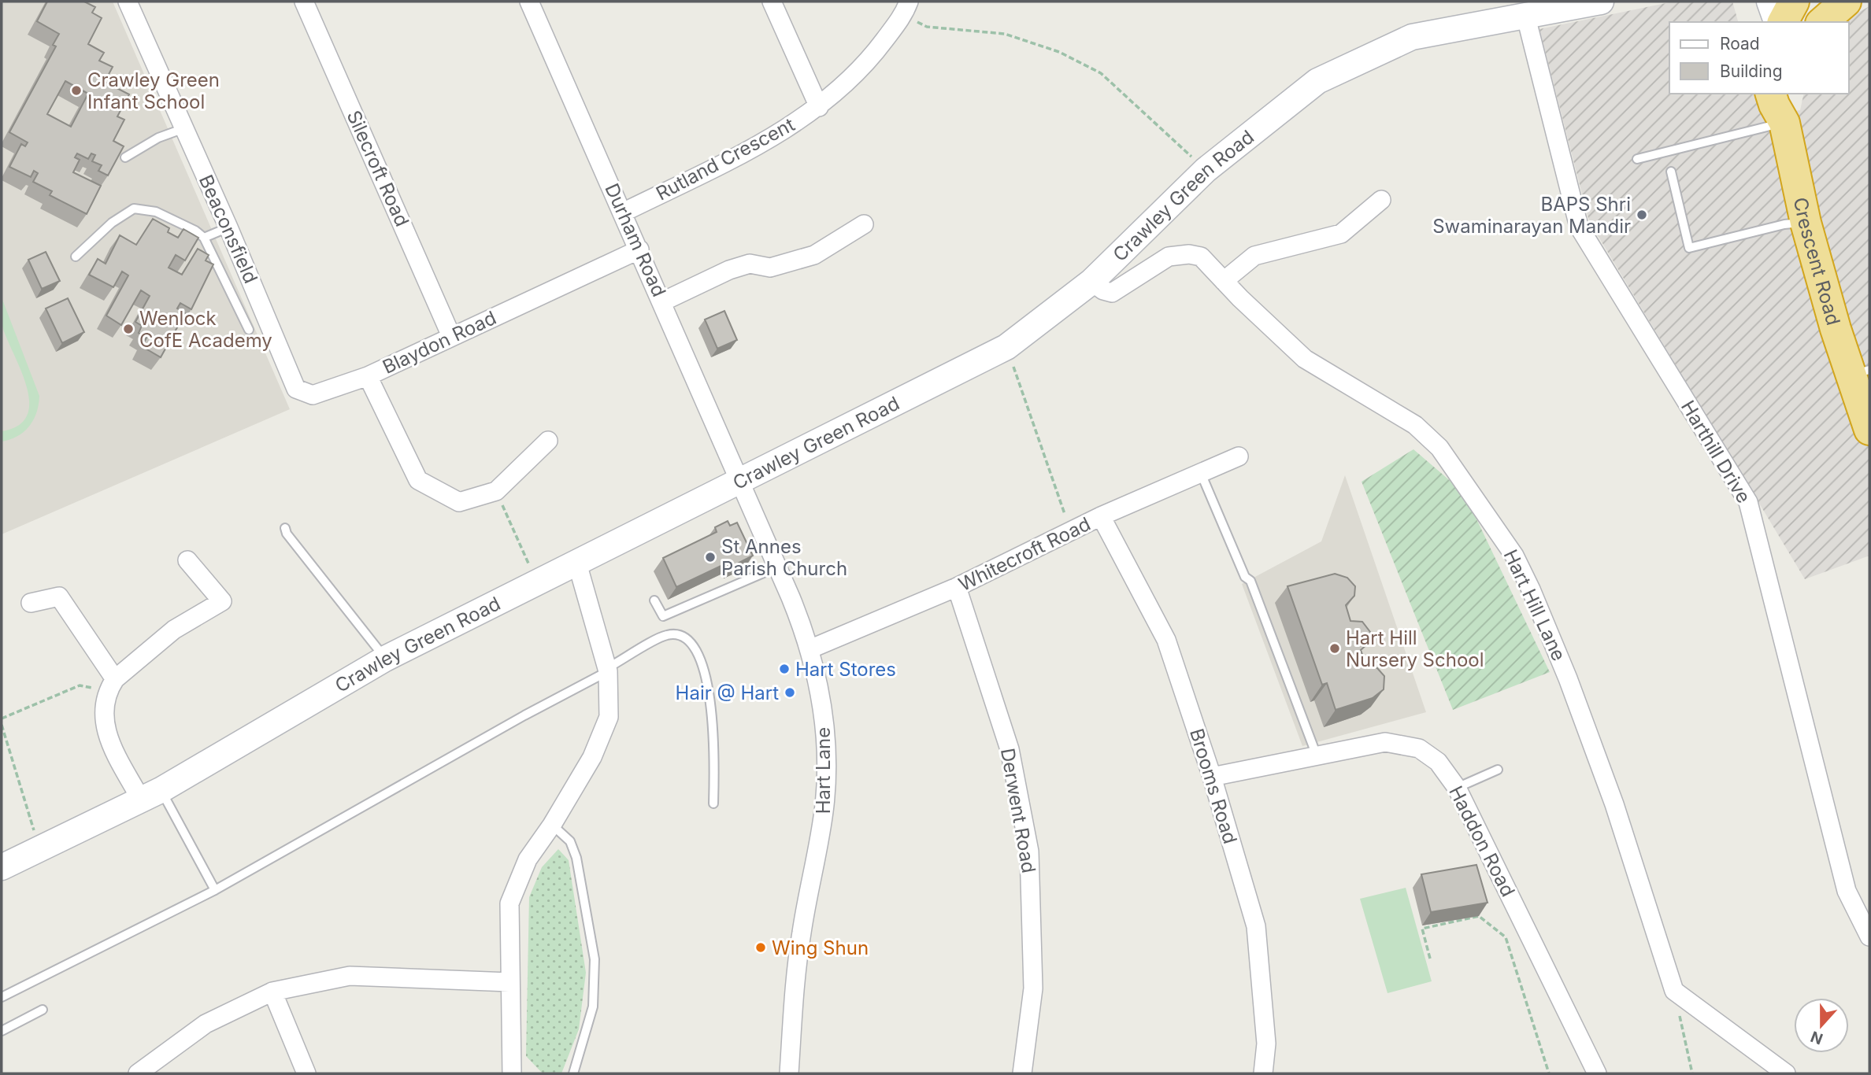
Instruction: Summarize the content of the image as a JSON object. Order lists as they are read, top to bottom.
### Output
{
  "streets": {
    "highway": ["Crescent Road"],
    "street": [
      "Rutland Crescent",
      "Silecroft Road",
      "Crawley Green Road",
      "Beaconsfield",
      "Durham Road",
      "Blaydon Road",
      "Harthill Drive",
      "Whitecroft Road",
      "Hart Hill Lane",
      "Hart Lane",
      "Brooms Road",
      "Derwent Road",
      "Haddon Road"
    ]
  },
  "crossings": [
    ["Rutland Crescent", "Durham Road"],
    ["Silecroft Road", "Blaydon Road"],
    ["Crawley Green Road", "Durham Road"],
    ["Crawley Green Road", "Harthill Drive"],
    ["Crawley Green Road", "Hart Hill Lane"],
    ["Crawley Green Road", "Hart Lane"],
    ["Beaconsfield", "Blaydon Road"],
    ["Durham Road", "Blaydon Road"],
    ["Durham Road", "Hart Lane"],
    ["Whitecroft Road", "Hart Lane"],
    ["Whitecroft Road", "Brooms Road"],
    ["Whitecroft Road", "Derwent Road"],
    ["Brooms Road", "Haddon Road"]
  ],
  "places": [
    "Crawley Green Infant School",
    "BAPS Shri Swaminarayan Mandir",
    "Wenlock CofE Academy",
    "St Annes Parish Church",
    "Hart Hill Nursery School",
    "Hart Stores",
    "Hair @ Hart",
    "Wing Shun"
  ],
  "legend": ["Road", "Building"],
  "north": "bottom"
}
